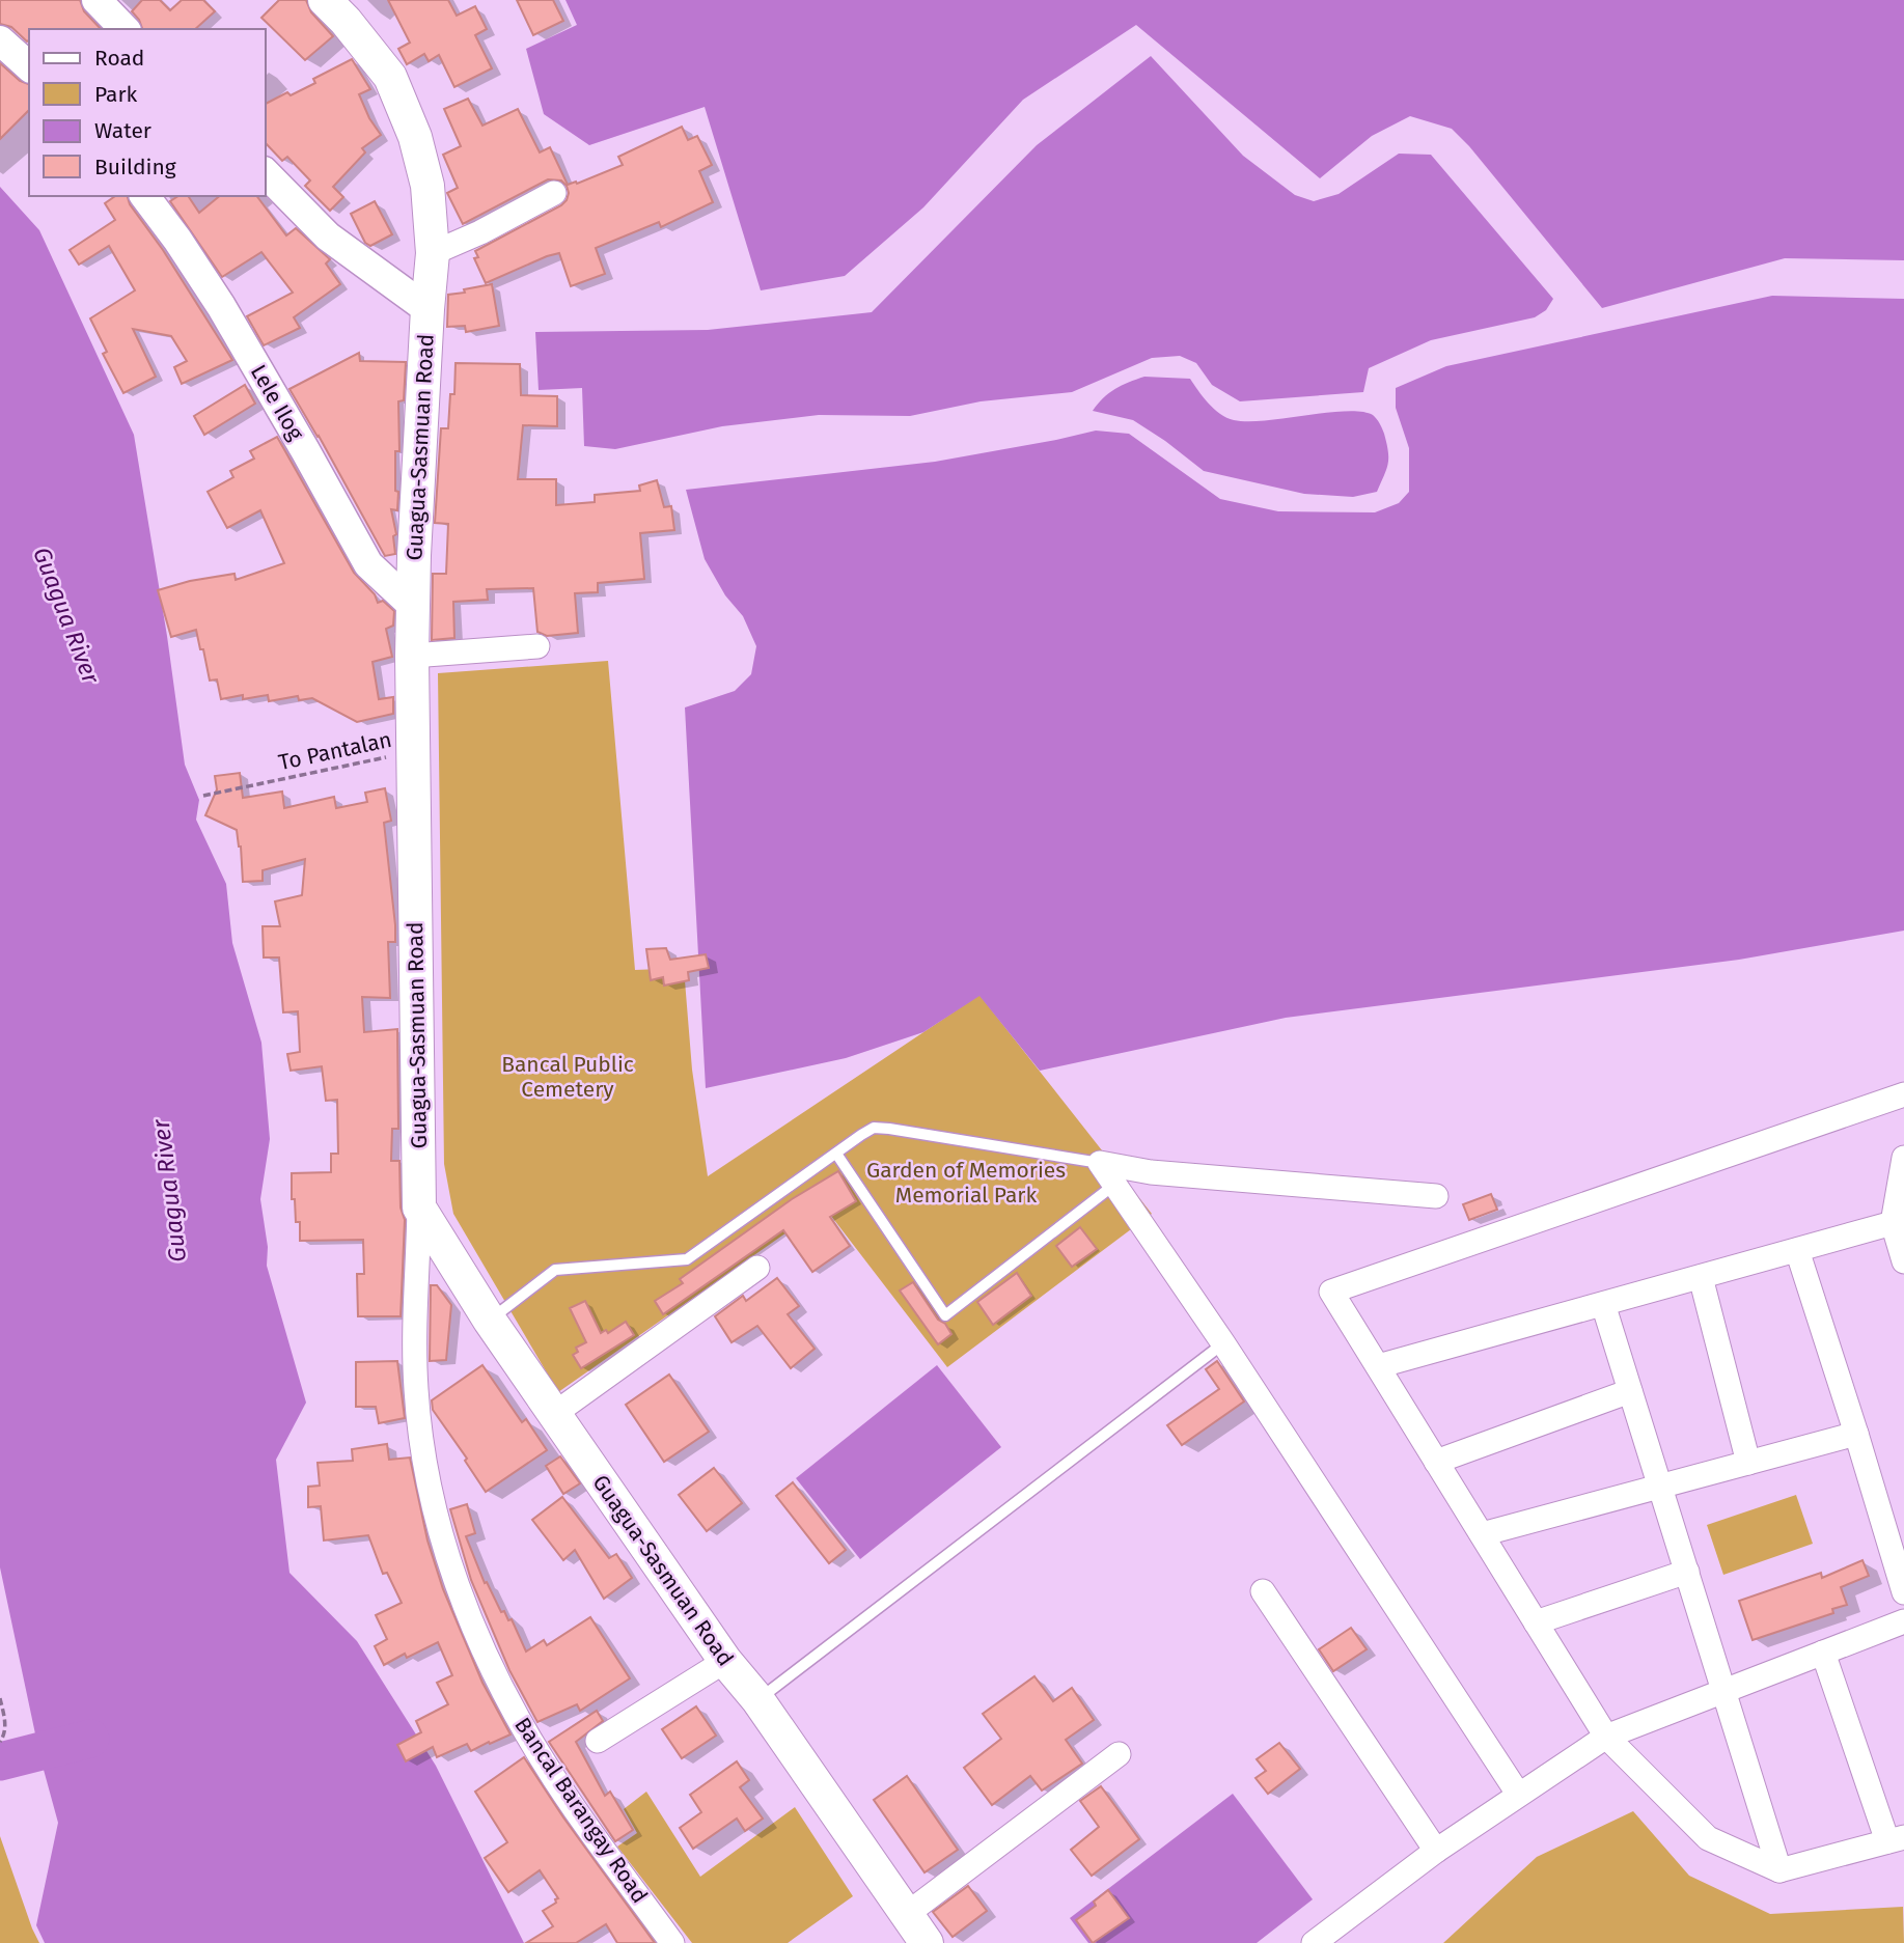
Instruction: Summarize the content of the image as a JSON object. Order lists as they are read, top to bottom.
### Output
{
  "streets": {
    "main road": ["Guagua-Sasmuan Road"],
    "street": ["Lele Ilog", "Bancal Barangay Road"],
    "path": ["To Pantalan"]
  },
  "crossings": [
    ["Lele Ilog", "Guagua-Sasmuan Road"],
    ["Guagua-Sasmuan Road", "To Pantalan"],
    ["Guagua-Sasmuan Road", "Bancal Barangay Road"]
  ],
  "water": ["Guagua River"],
  "parks": ["Bancal Public Cemetery", "Garden of Memories Memorial Park"],
  "legend": [
    "Road",
    "Park",
    "Water",
    "Building"
  ]
}
